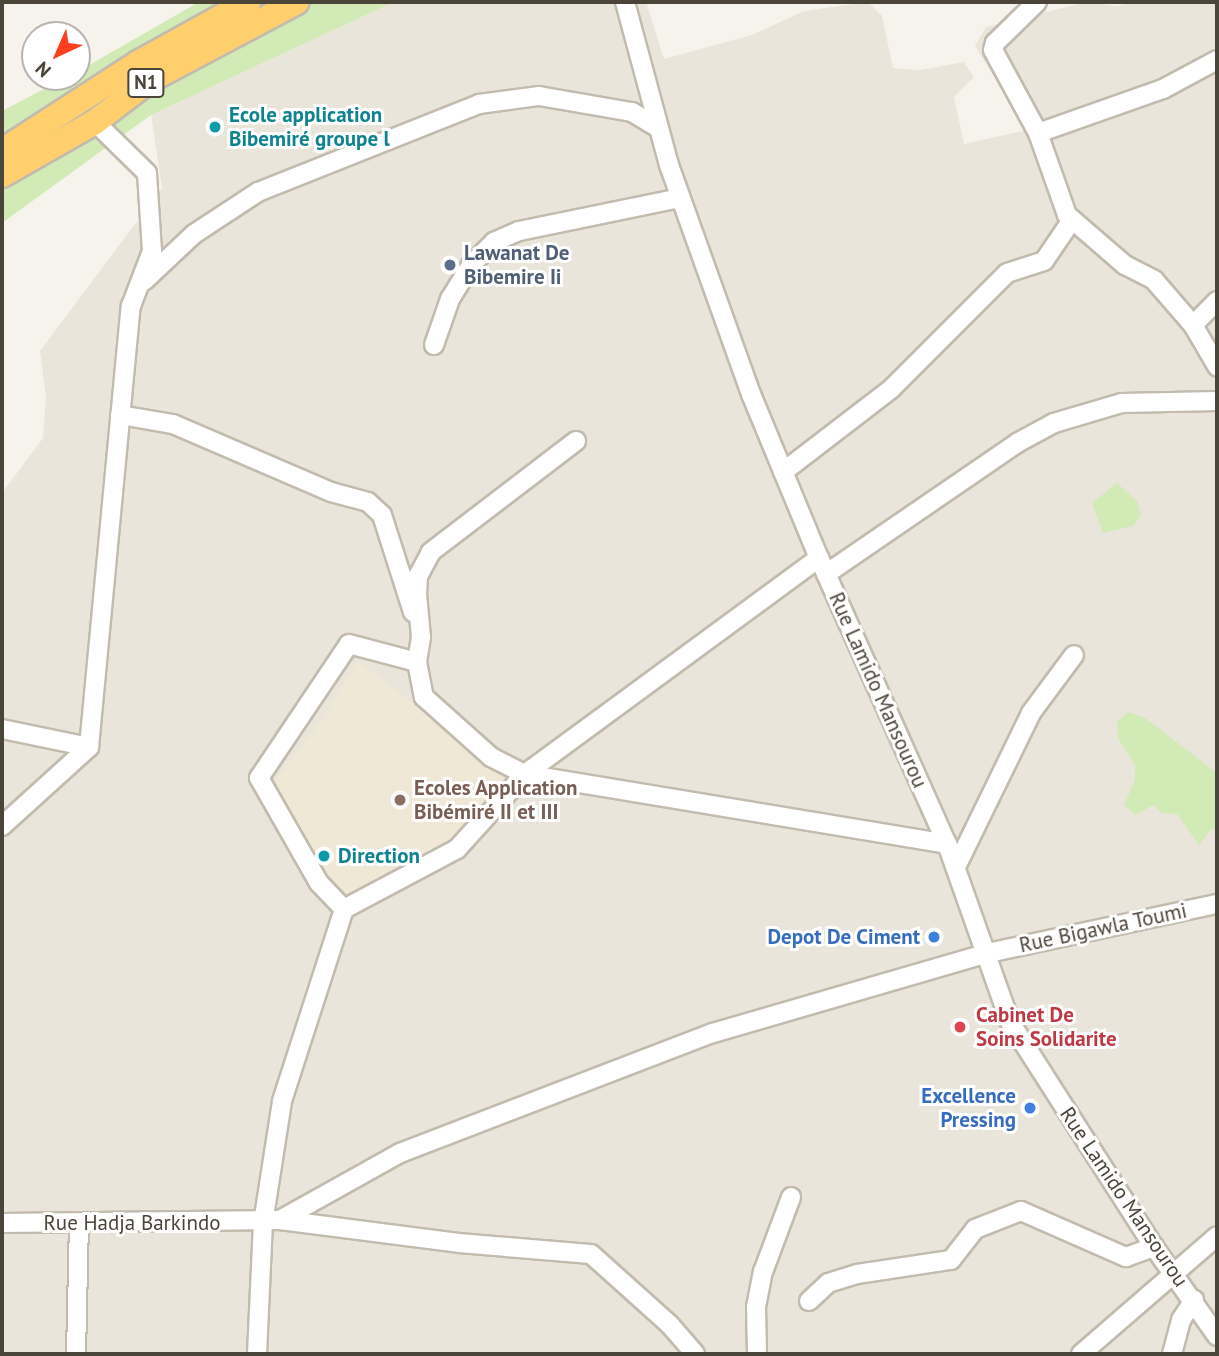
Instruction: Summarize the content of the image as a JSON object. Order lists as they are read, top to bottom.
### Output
{
  "streets": {
    "highway": ["N1"],
    "street": ["Rue Lamido Mansourou", "Rue Bigawla Toumi", "Rue Hadja Barkindo"]
  },
  "crossings": [
    ["Rue Lamido Mansourou", "Rue Bigawla Toumi"],
    ["Rue Bigawla Toumi", "Rue Hadja Barkindo"]
  ],
  "places": [
    "Ecole application Bibemiré groupe l",
    "Lawanat De Bibemire Ii",
    "Ecoles Application Bibémiré II et III",
    "Direction",
    "Depot De Ciment",
    "Cabinet De Soins Solidarite",
    "Excellence Pressing"
  ],
  "north": "bottom left"
}
